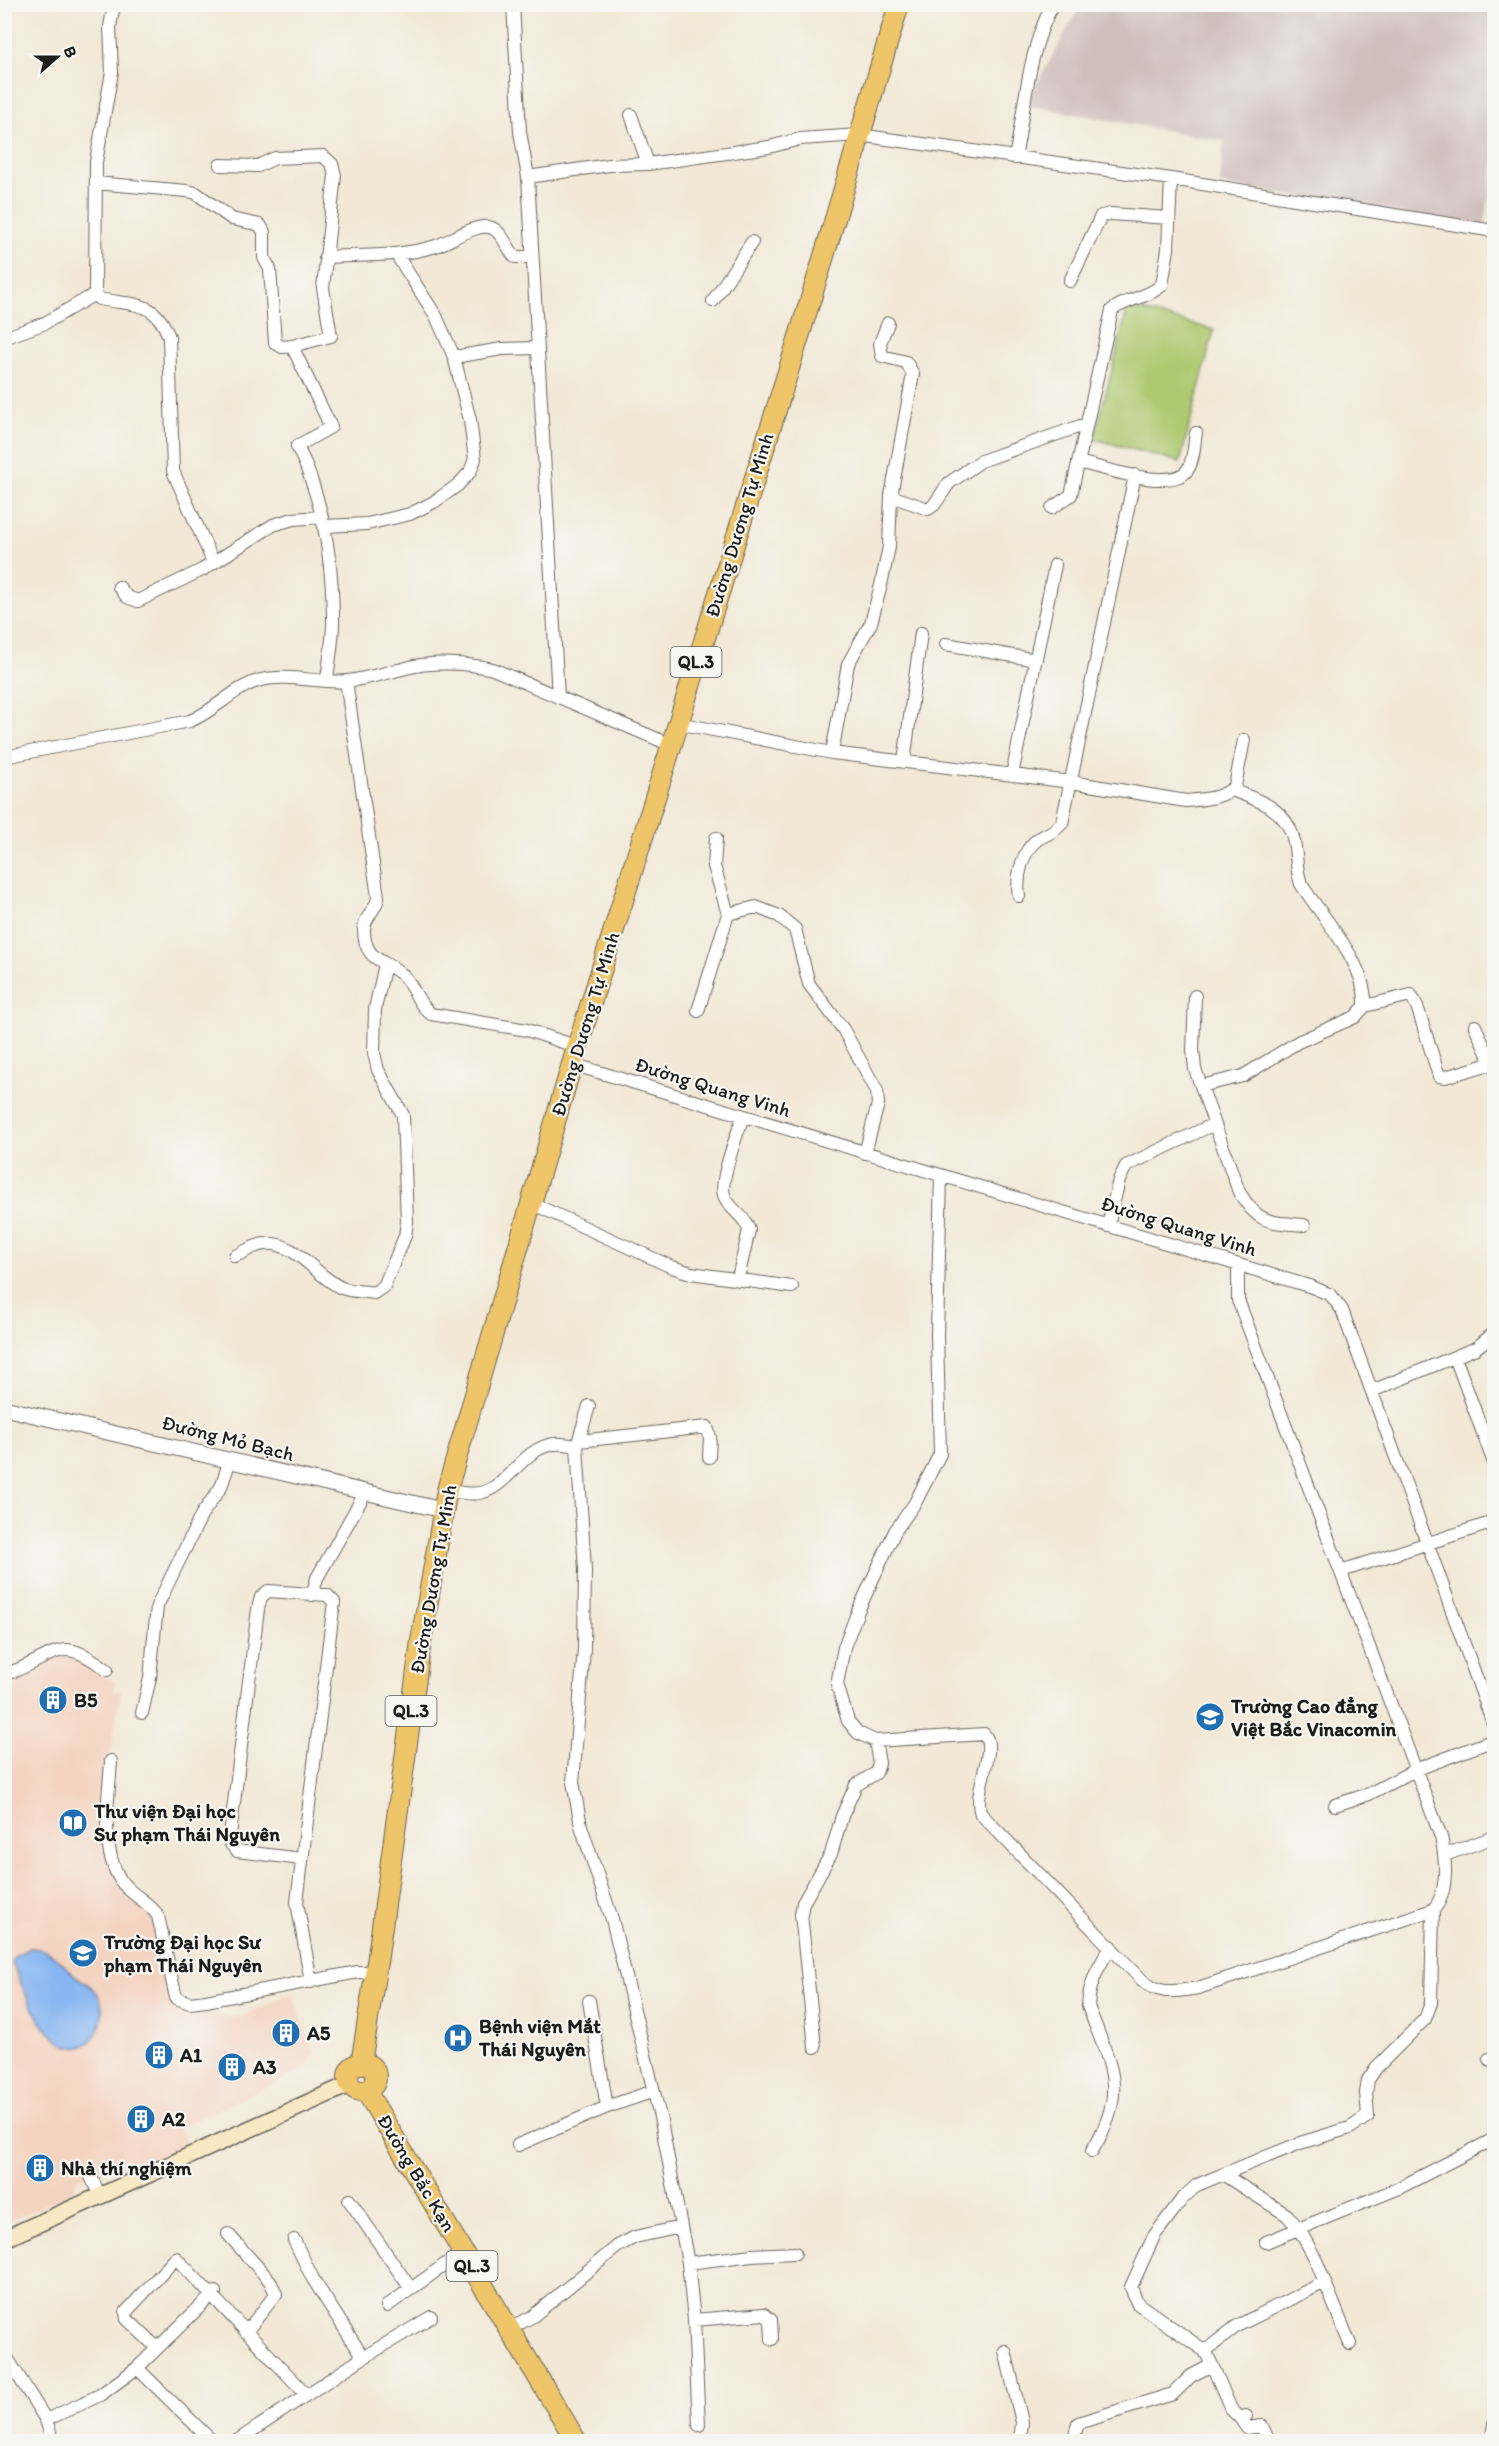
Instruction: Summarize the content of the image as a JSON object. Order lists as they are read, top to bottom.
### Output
{
  "streets": {
    "highway": ["Đường Dương Tự Minh", "QL.3", "Đường Bắc Kạn"],
    "street": ["Đường Quang Vinh", "Đường Mỏ Bạch"]
  },
  "crossings": [
    ["Đường Dương Tự Minh", "Đường Quang Vinh"],
    ["Đường Dương Tự Minh", "Đường Mỏ Bạch"],
    ["Đường Dương Tự Minh", "Đường Bắc Kạn"]
  ],
  "places": {
    "building": [
      "B5",
      "A5",
      "A1",
      "A3",
      "A2",
      "Nhà thí nghiệm"
    ],
    "school or university": ["Trường Cao đẳng Việt Bắc Vinacomin", "Trường Đại học Sư phạm Thái Nguyên"],
    "library": ["Thư viện Đại học Sư phạm Thái Nguyên"],
    "hospital": ["Bệnh viện Mắt Thái Nguyên"]
  },
  "north": "right"
}
